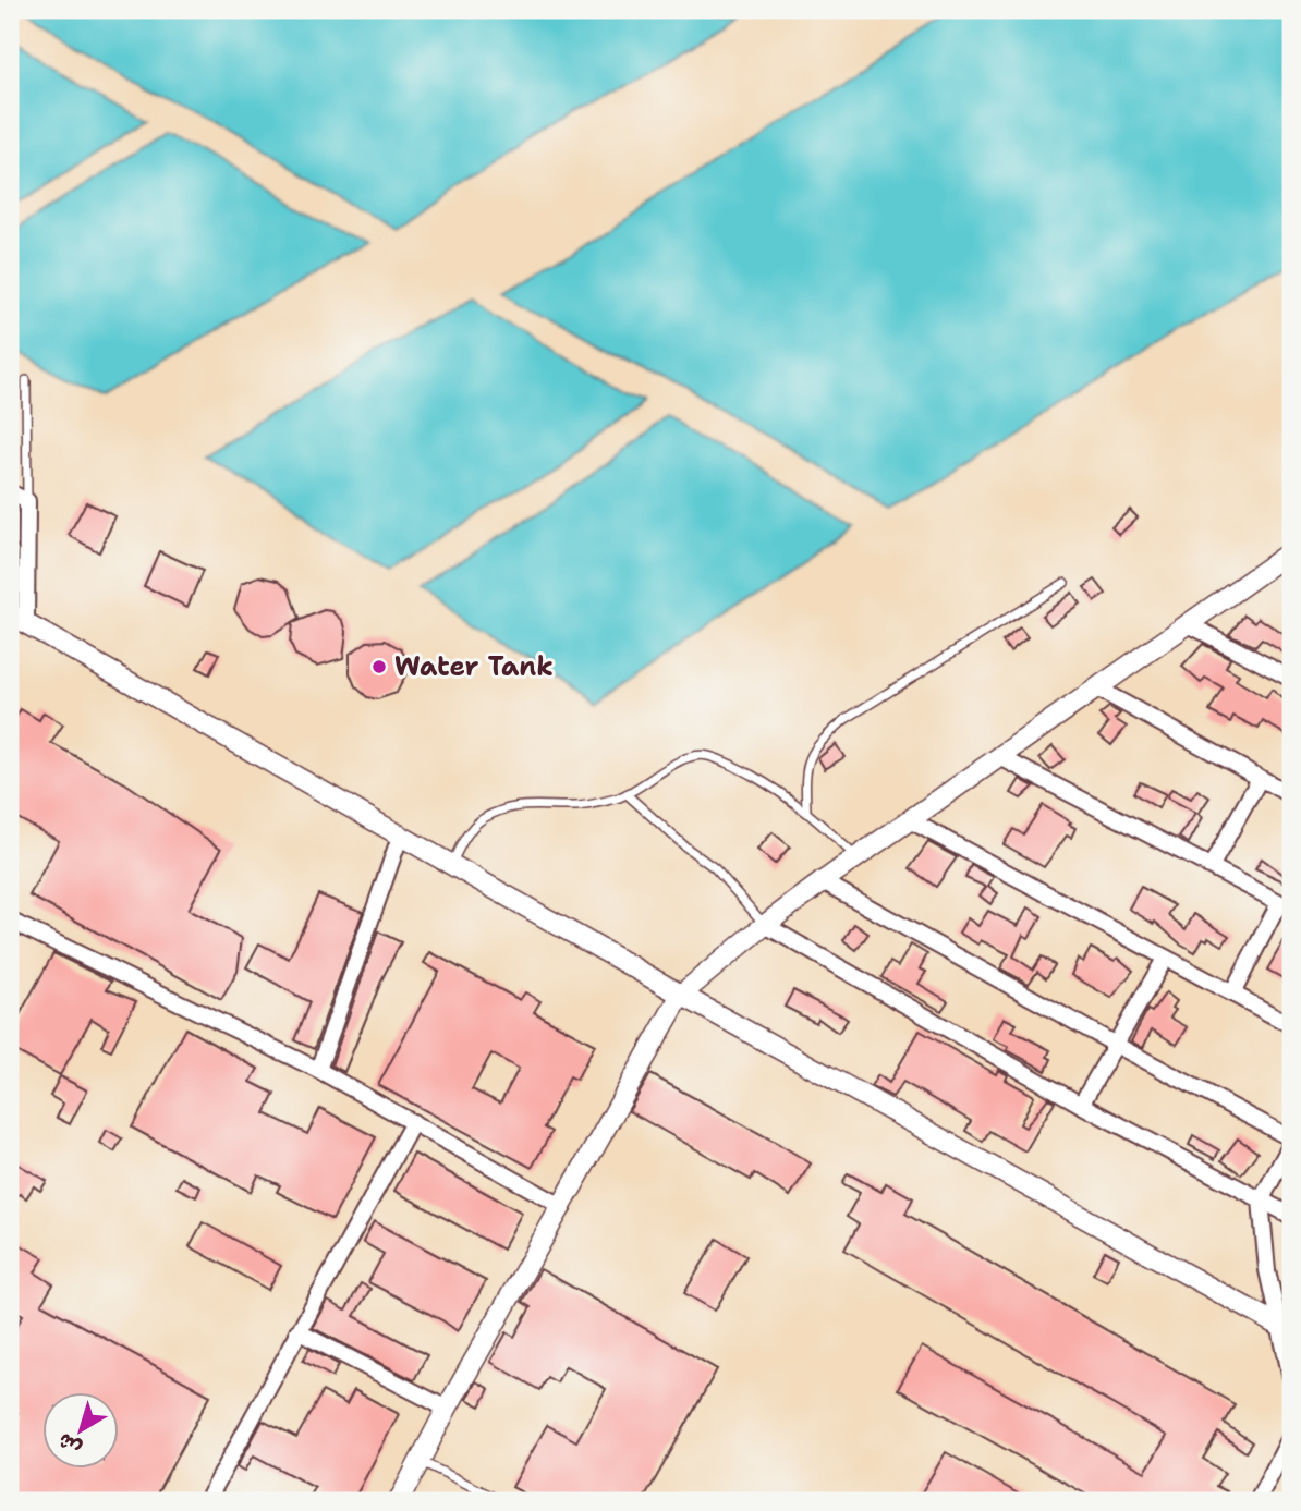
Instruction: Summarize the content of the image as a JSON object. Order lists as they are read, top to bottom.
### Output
{
  "places": ["Water Tank"],
  "north": "bottom left"
}
